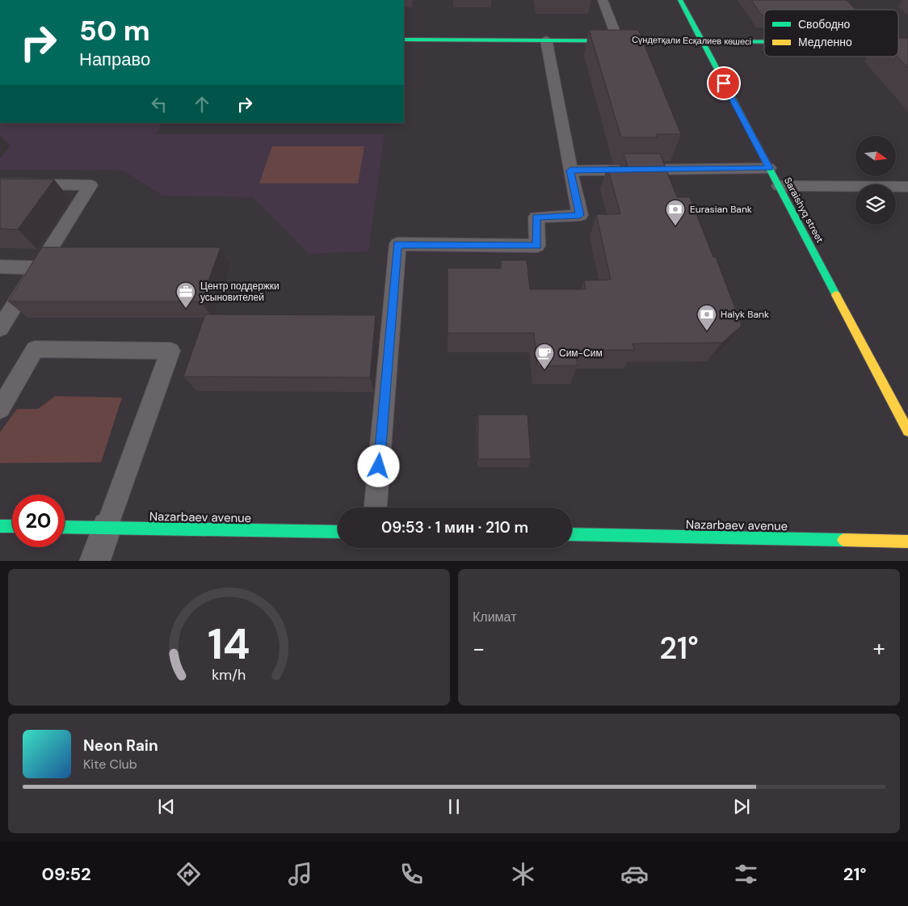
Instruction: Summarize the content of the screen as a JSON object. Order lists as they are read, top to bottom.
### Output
{
  "streets": {
    "street": ["Сүндетқали Есқалиев көшесі", "Saraishyq street", "Nazarbaev avenue"]
  },
  "crossings": [
    ["Сүндетқали Есқалиев көшесі", "Saraishyq street"]
  ],
  "places": {
    "bank": ["Eurasian Bank", "Halyk Bank"],
    "office": ["Центр поддержки усыновителей"],
    "cafe": ["Сим-Сим"]
  },
  "legend": ["Свободно", "Медленно"],
  "north": "right",
  "page": {
    "turn": ["50 m", "Направо"],
    "limit": "20",
    "trip": "09:53 · 1 мин · 210 m",
    "tile": "Климат",
    "heat": ["−", "21°", "+"],
    "song": ["Neon Rain", "Kite Club"],
    "tabs": ["09:52", "21°"],
    "gauge": ["14", "km/h"]
  }
}
